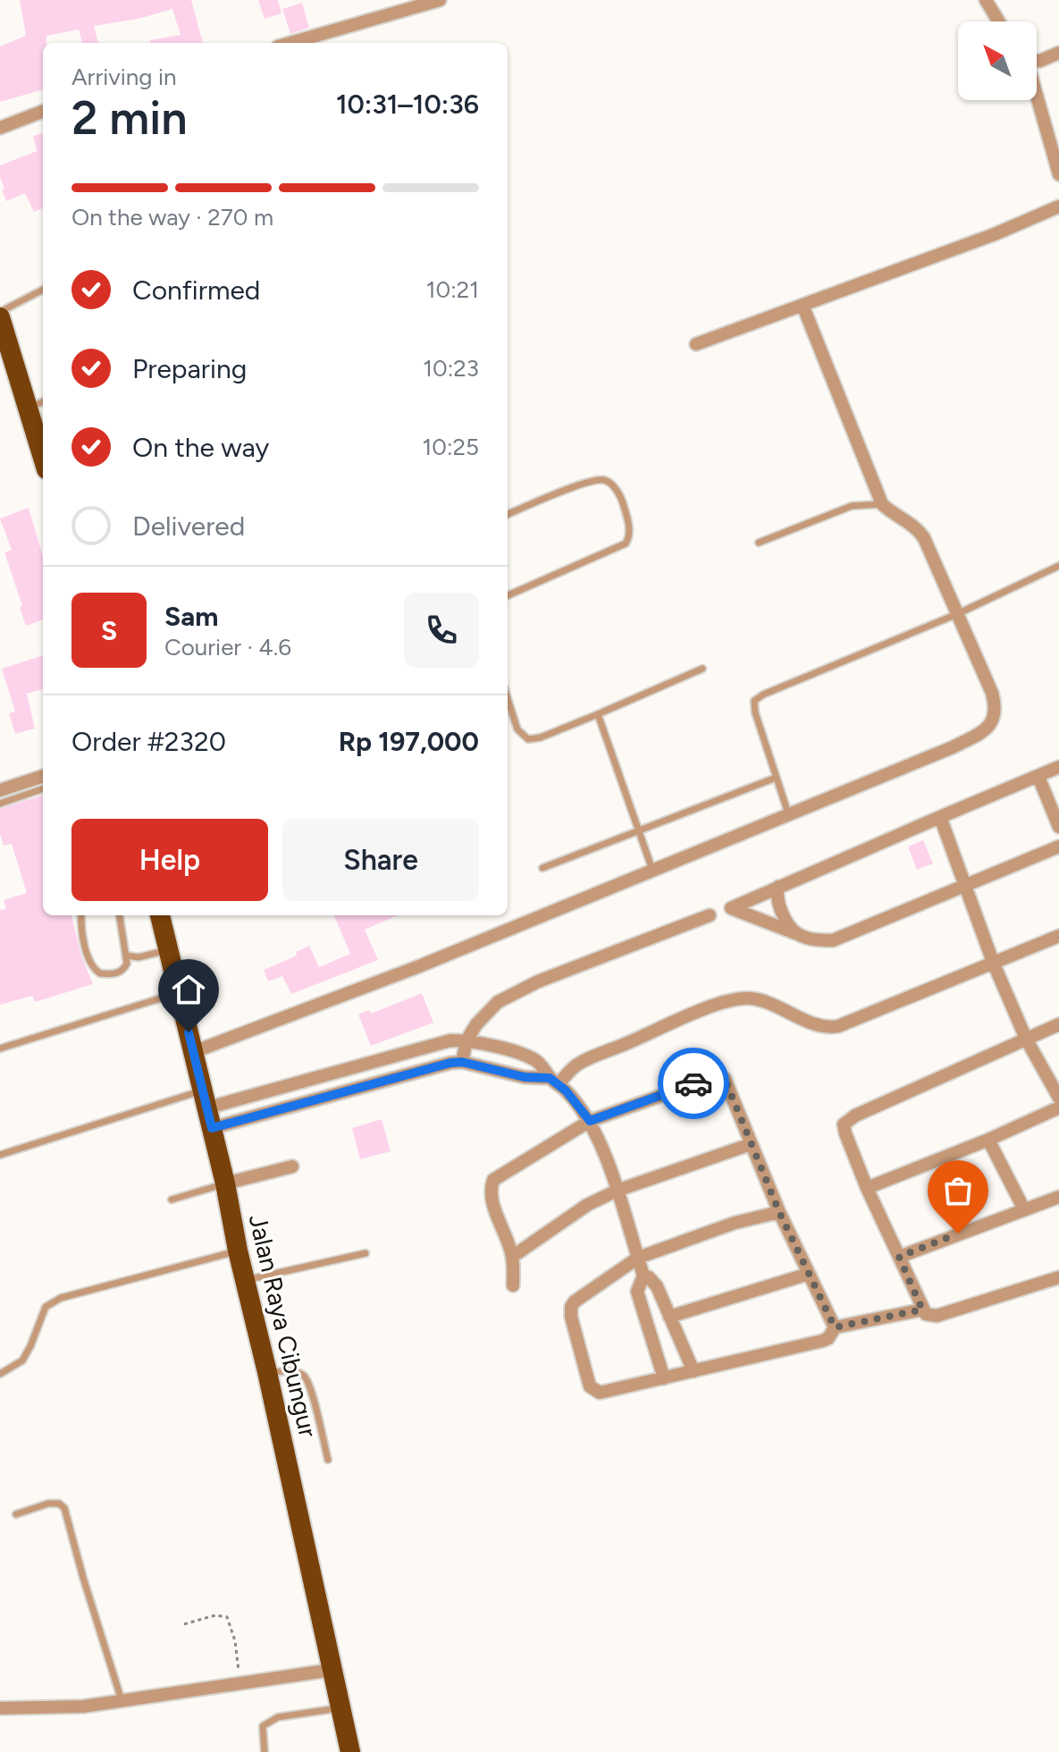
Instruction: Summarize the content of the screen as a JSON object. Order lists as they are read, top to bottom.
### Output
{
  "streets": {
    "highway": ["Jalan Raya Cibungur"]
  },
  "north": "top left",
  "page": {
    "heading": ["2 min", "Arriving in", "10:31–10:36"],
    "panel": [
      "Sam",
      "Courier · 4.6",
      "Order #2320",
      "Rp 197,000"
    ],
    "bar": "On the way · 270 m",
    "list": [
      ["Confirmed", "10:21"],
      ["Preparing", "10:23"],
      ["On the way", "10:25"],
      "Delivered"
    ],
    "round": "S",
    "buttons": ["Help", "Share"]
  }
}
